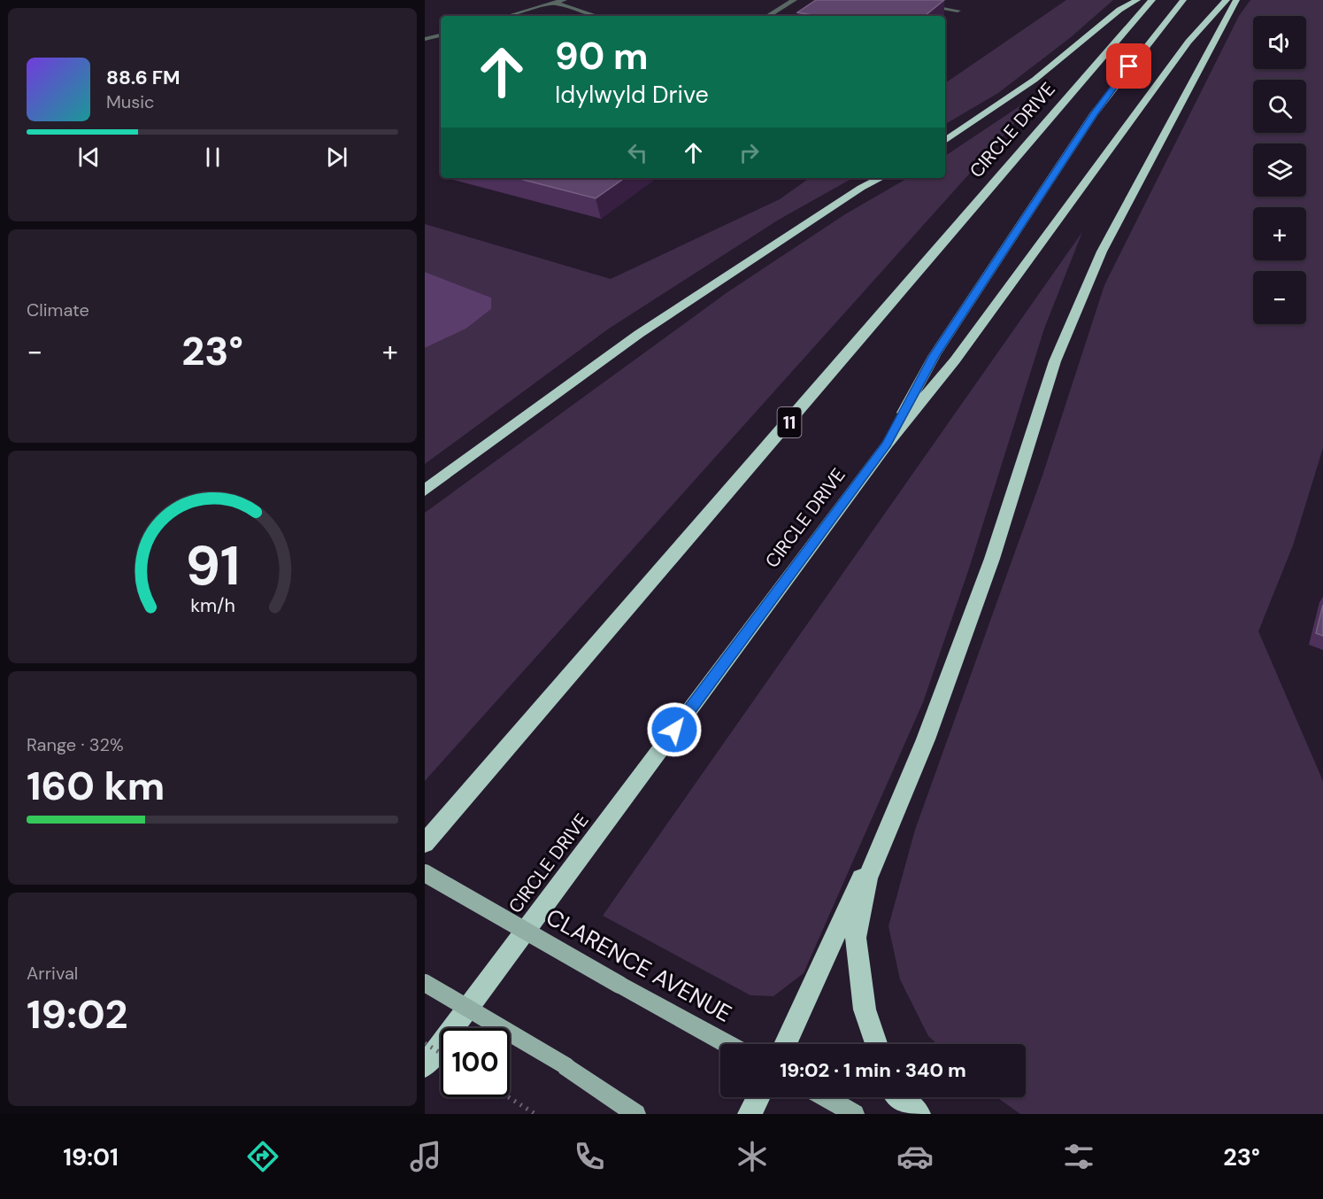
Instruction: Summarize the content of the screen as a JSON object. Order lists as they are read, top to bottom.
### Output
{
  "streets": {
    "highway": ["CIRCLE DRIVE", "11"],
    "main road": ["CLARENCE AVENUE"]
  },
  "page": {
    "map_buttons": ["+", "−"],
    "turn": ["90 m", "Idylwyld Drive"],
    "song": ["88.6 FM", "Music"],
    "tile": [
      "Climate",
      ["Range · 32%", "160 km"],
      ["Arrival", "19:02"]
    ],
    "heat": ["−", "23°", "+"],
    "limit": "100",
    "trip": "19:02 · 1 min · 340 m",
    "tabs": ["19:01", "23°"],
    "gauge": ["91", "km/h"]
  }
}
